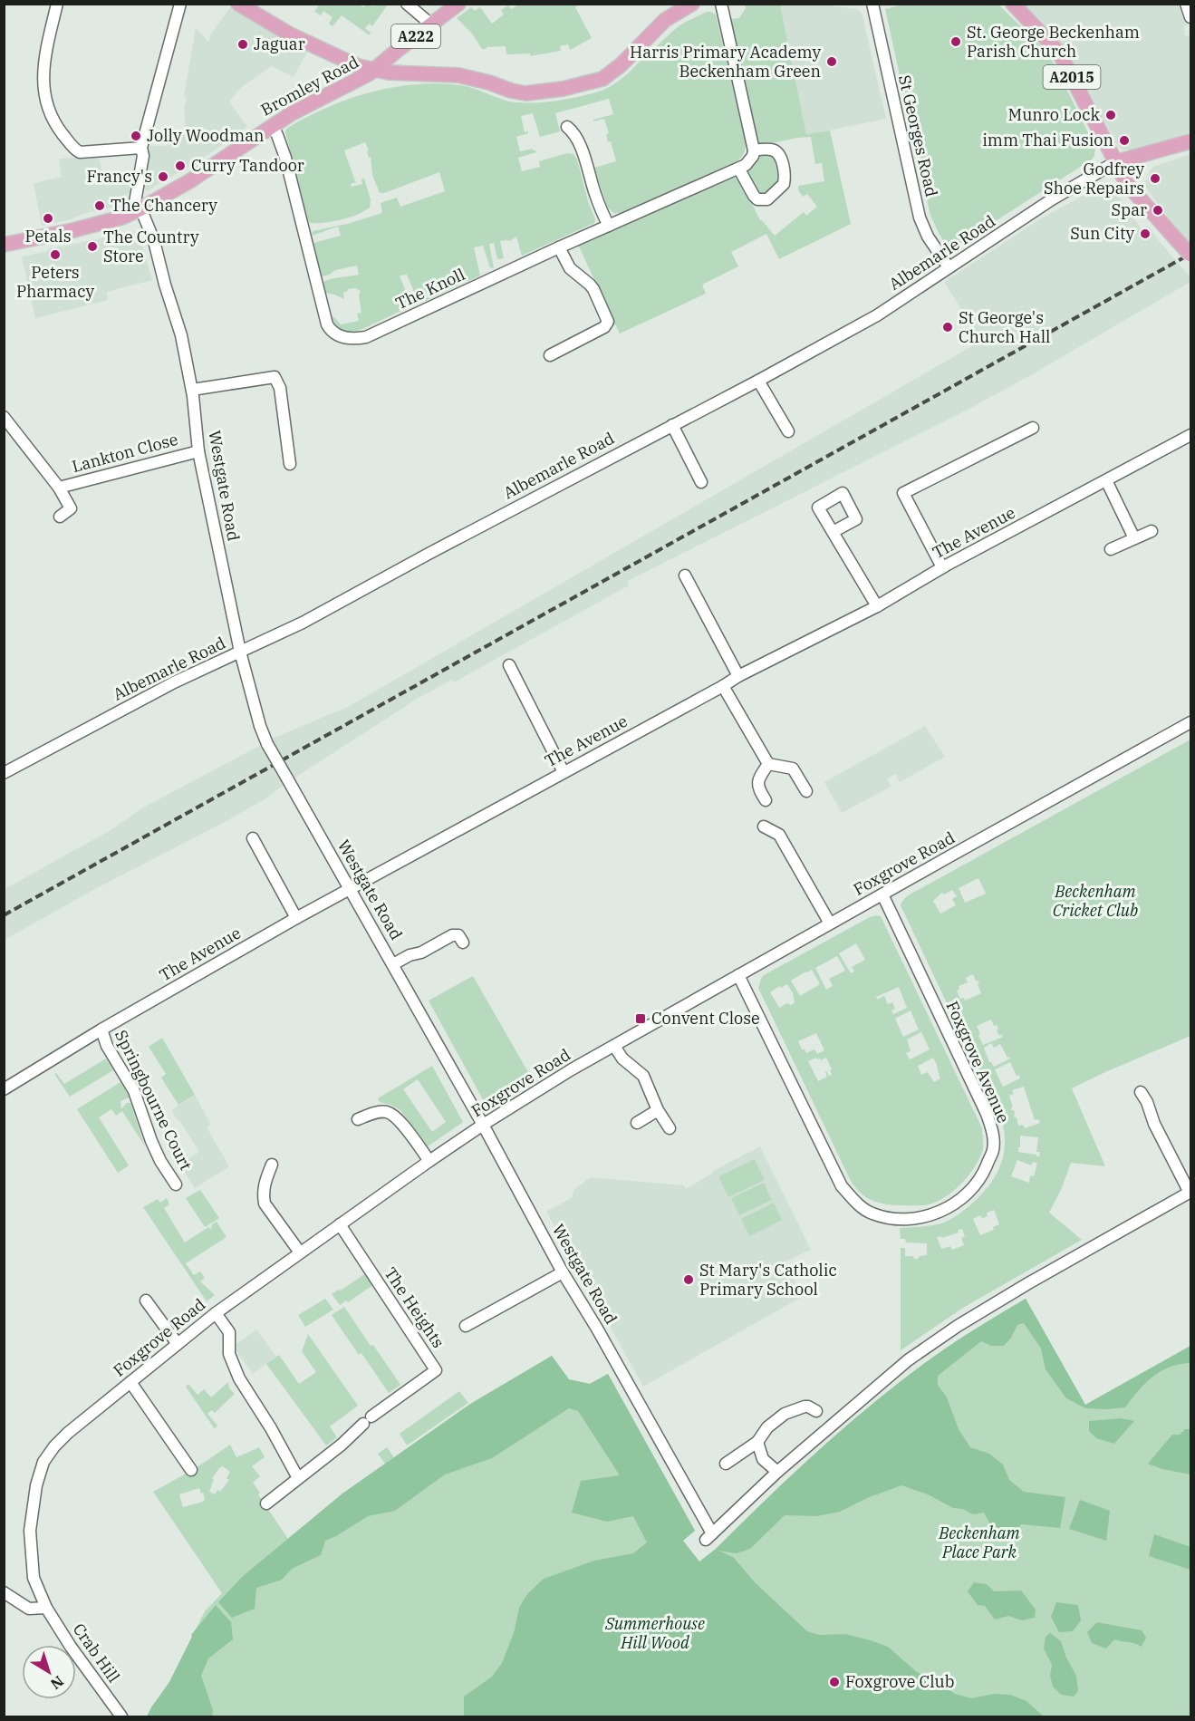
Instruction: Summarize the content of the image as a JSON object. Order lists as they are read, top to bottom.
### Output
{
  "streets": {
    "main road": ["A222", "A2015", "Bromley Road"],
    "street": [
      "St Georges Road",
      "Albemarle Road",
      "The Knoll",
      "Lankton Close",
      "Westgate Road",
      "The Avenue",
      "Foxgrove Road",
      "Foxgrove Avenue",
      "Springbourne Court",
      "The Heights",
      "Crab Hill"
    ]
  },
  "crossings": [
    ["A222", "Bromley Road"],
    ["A2015", "Albemarle Road"],
    ["Bromley Road", "The Knoll"],
    ["Bromley Road", "Westgate Road"],
    ["St Georges Road", "Albemarle Road"],
    ["Albemarle Road", "Westgate Road"],
    ["Lankton Close", "Westgate Road"],
    ["Westgate Road", "The Avenue"],
    ["Westgate Road", "Foxgrove Road"],
    ["The Avenue", "Springbourne Court"],
    ["Foxgrove Road", "Foxgrove Avenue"],
    ["Foxgrove Road", "The Heights"],
    ["Foxgrove Road", "Crab Hill"]
  ],
  "parks": ["Beckenham Cricket Club", "Beckenham Place Park", "Summerhouse Hill Wood"],
  "places": {
    "other": [
      "St. George Beckenham Parish Church",
      "Jaguar",
      "Harris Primary Academy Beckenham Green",
      "Munro Lock",
      "Jolly Woodman",
      "imm Thai Fusion",
      "Curry Tandoor",
      "Francy's",
      "Godfrey Shoe Repairs",
      "The Chancery",
      "Spar",
      "Petals",
      "Sun City",
      "The Country Store",
      "Peters Pharmacy",
      "St George's Church Hall",
      "St Mary's Catholic Primary School",
      "Foxgrove Club"
    ],
    "transit": ["Convent Close"]
  },
  "north": "bottom right"
}
